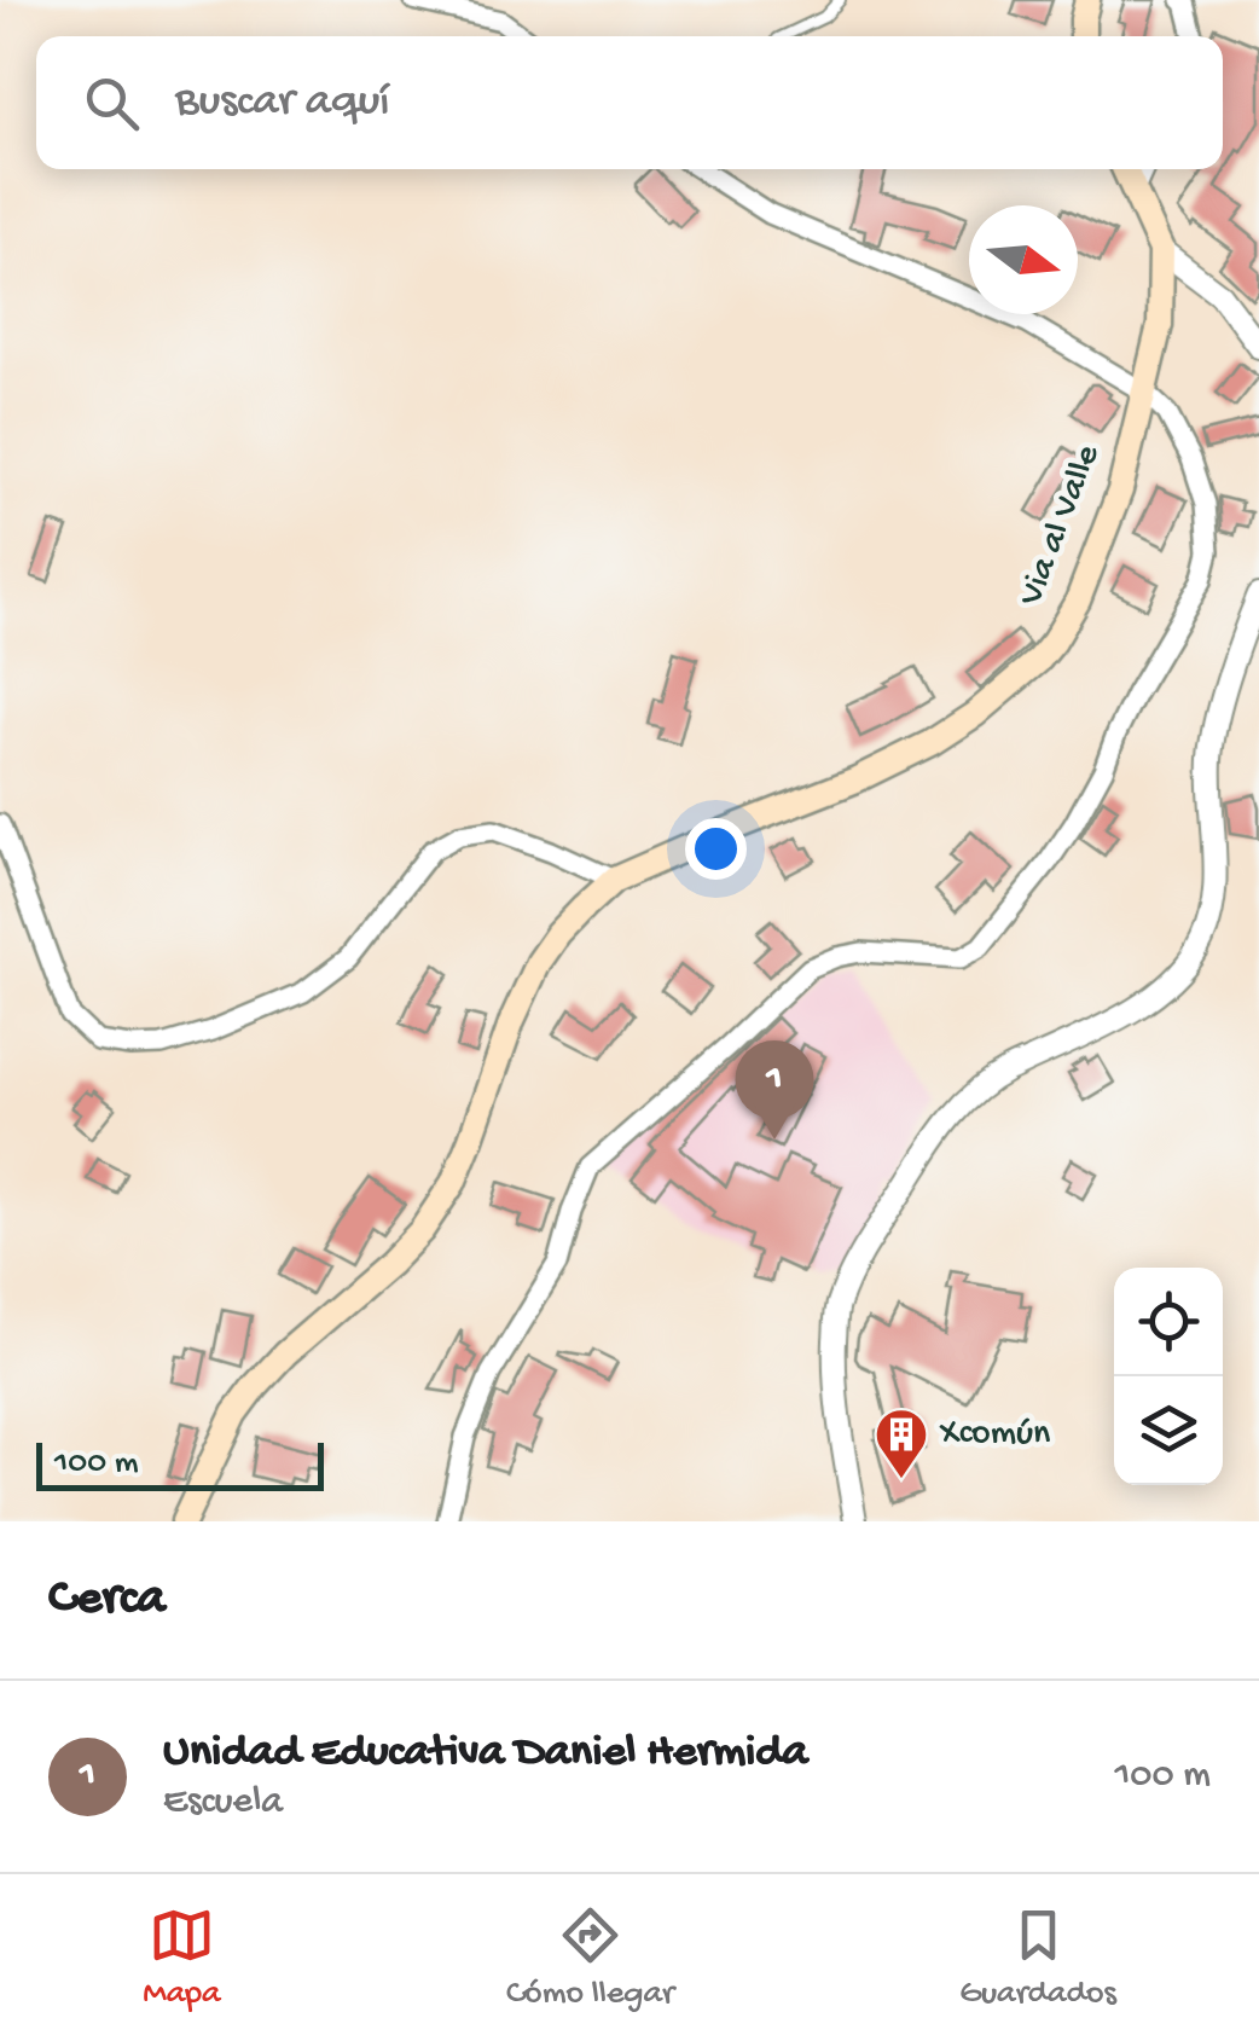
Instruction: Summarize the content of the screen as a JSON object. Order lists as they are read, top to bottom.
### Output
{
  "streets": {
    "main road": ["Via al Valle"]
  },
  "places": {
    "building": ["Xcomún"]
  },
  "scale_bar": "100 m",
  "north": "right",
  "page": {
    "search": "Buscar aquí",
    "pins": "1",
    "scale": "100 m",
    "heading": "Cerca",
    "list": [
      {
        "mark": "1",
        "name": "Unidad Educativa Daniel Hermida",
        "note": "Escuela",
        "value": "100 m"
      }
    ],
    "nav": ["Mapa", "Cómo llegar", "Guardados"]
  }
}
